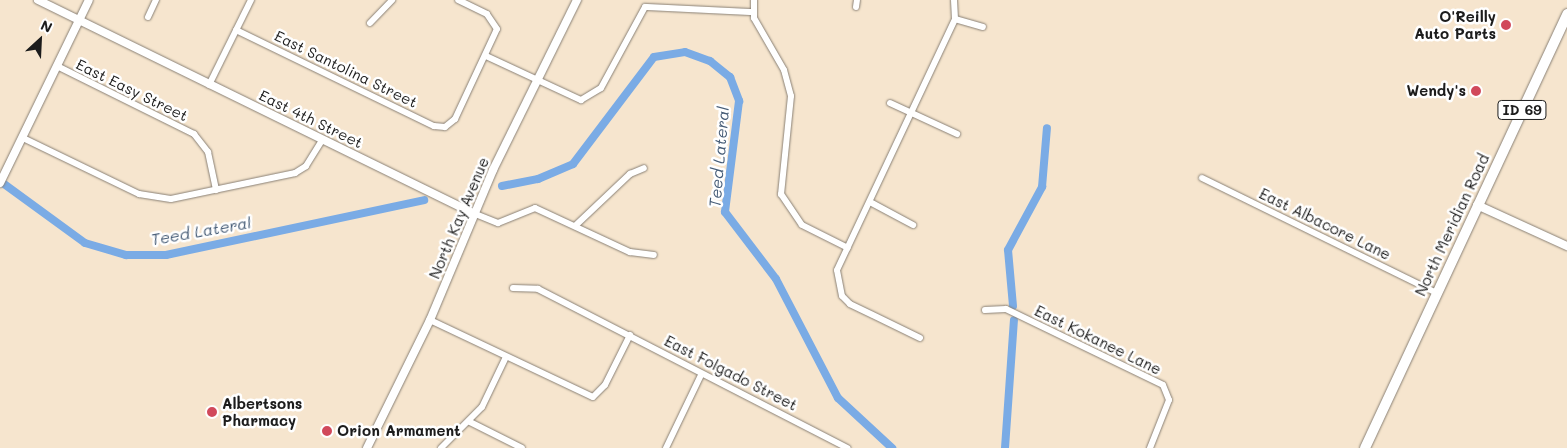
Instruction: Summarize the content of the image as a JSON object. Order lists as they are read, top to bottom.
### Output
{
  "streets": {
    "main road": ["ID 69", "North Meridian Road"],
    "street": [
      "East Santolina Street",
      "East Easy Street",
      "East 4th Street",
      "North Kay Avenue",
      "East Albacore Lane",
      "East Kokanee Lane",
      "East Folgado Street"
    ]
  },
  "crossings": [
    ["East 4th Street", "North Kay Avenue"],
    ["East Albacore Lane", "North Meridian Road"]
  ],
  "water": ["Teed Lateral"],
  "places": [
    "O'Reilly Auto Parts",
    "Wendy's",
    "Albertsons Pharmacy",
    "Orion Armament"
  ],
  "north": "top right"
}
